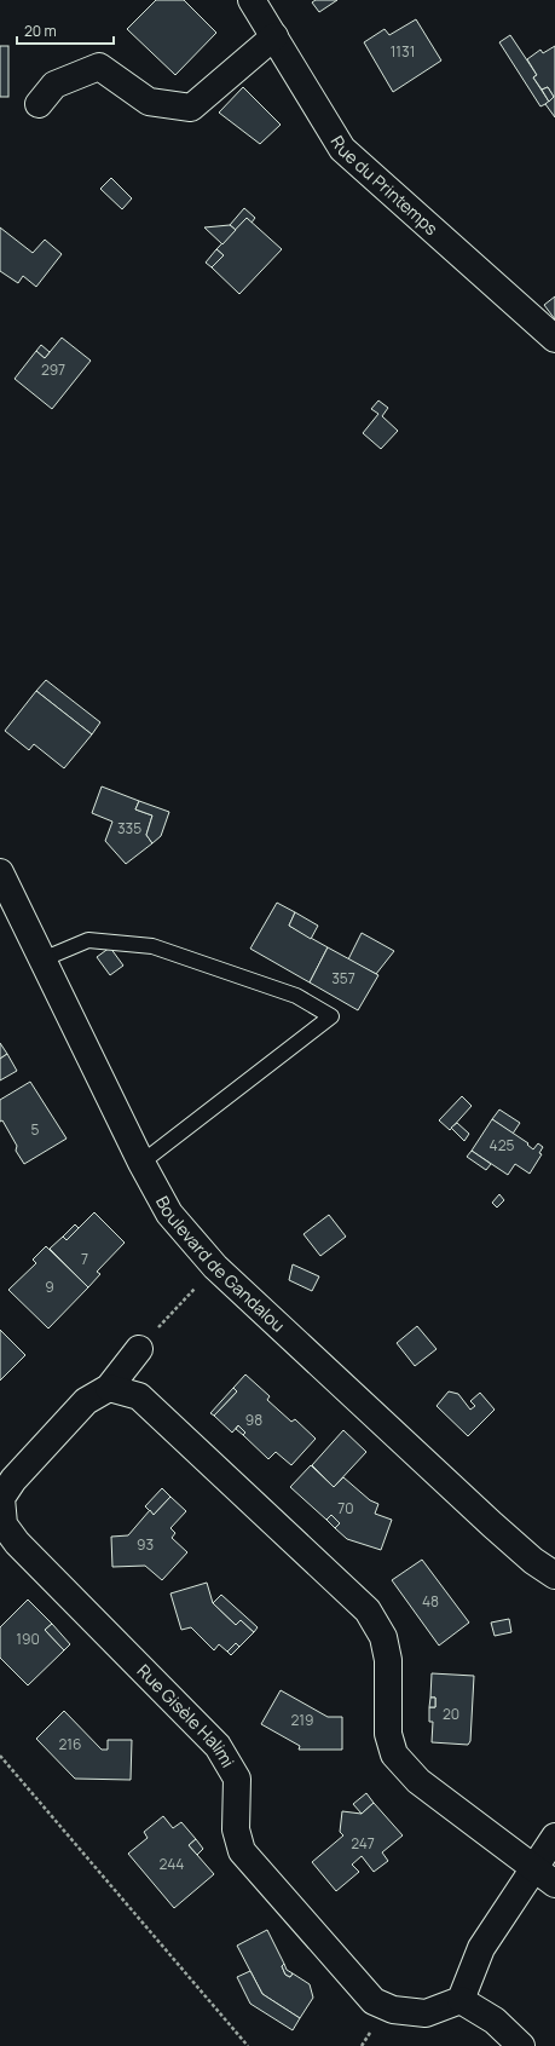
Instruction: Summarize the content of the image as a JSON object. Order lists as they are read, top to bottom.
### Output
{
  "streets": {
    "street": ["Rue du Printemps", "Boulevard de Gandalou", "Rue Gisèle Halimi"]
  },
  "house_numbers": [
    "1131",
    "297",
    "335",
    "357",
    "5",
    "425",
    "7",
    "9",
    "98",
    "70",
    "93",
    "48",
    "190",
    "20",
    "219",
    "216",
    "247",
    "244"
  ],
  "scale_bar": "20 m"
}
